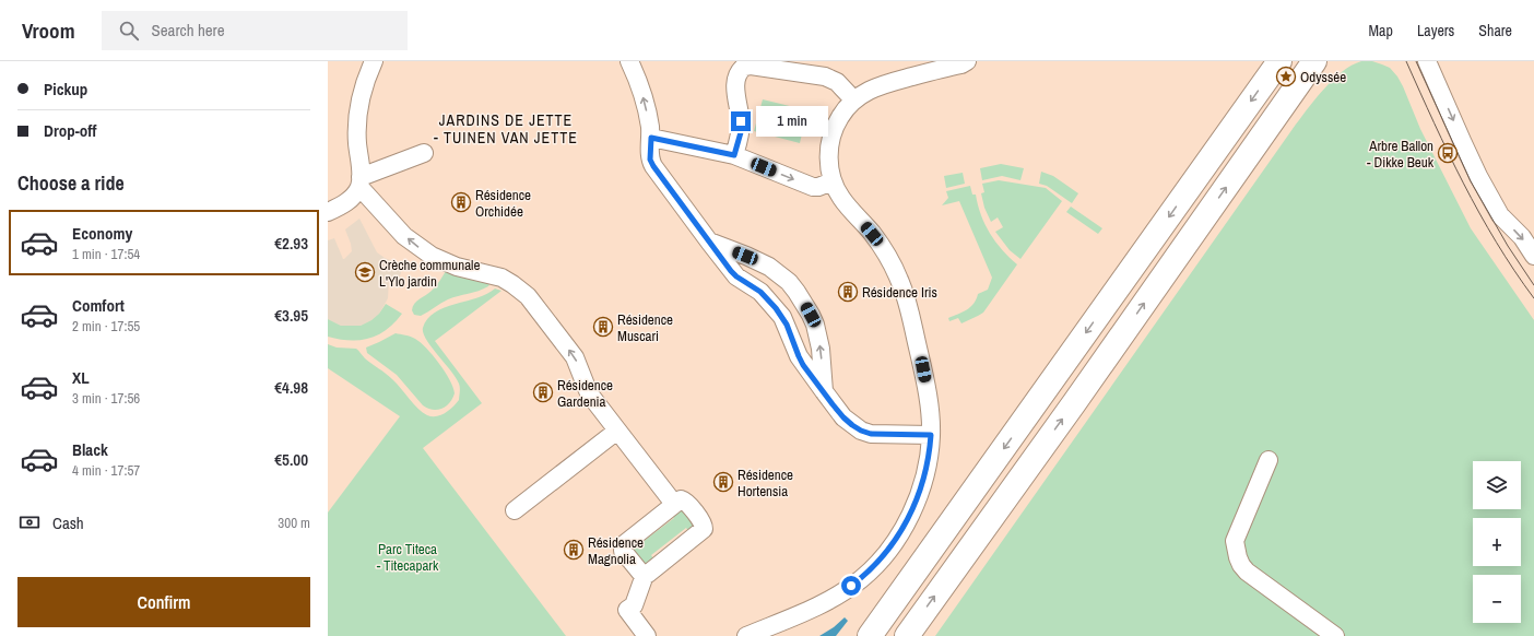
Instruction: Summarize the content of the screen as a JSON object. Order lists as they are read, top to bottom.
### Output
{
  "districts": ["JARDINS DE JETTE - TUINEN VAN JETTE"],
  "parks": ["Parc Titeca - Titecapark"],
  "places": {
    "place": ["Odyssée"],
    "bus stop": ["Arbre Ballon - Dikke Beuk"],
    "building": [
      "Résidence Orchidée",
      "Résidence Iris",
      "Résidence Muscari",
      "Résidence Gardenia",
      "Résidence Hortensia",
      "Résidence Magnolia"
    ],
    "school or university": ["Crèche communale L'Ylo jardin"]
  },
  "page": {
    "header": "Vroom",
    "search": "Search here",
    "nav": ["Map", "Layers", "Share"],
    "banner": ["Pickup", "Drop-off"],
    "bubble": "1 min",
    "heading": "Choose a ride",
    "list": [
      {
        "name": "Economy",
        "note": "1 min · 17:54",
        "value": "€2.93"
      },
      {
        "name": "Comfort",
        "note": "2 min · 17:55",
        "value": "€3.95"
      },
      {
        "name": "XL",
        "note": "3 min · 17:56",
        "value": "€4.98"
      },
      {
        "name": "Black",
        "note": "4 min · 17:57",
        "value": "€5.00"
      }
    ],
    "map_buttons": ["+", "−"],
    "pay": ["Cash", "300 m"],
    "buttons": "Confirm"
  }
}
